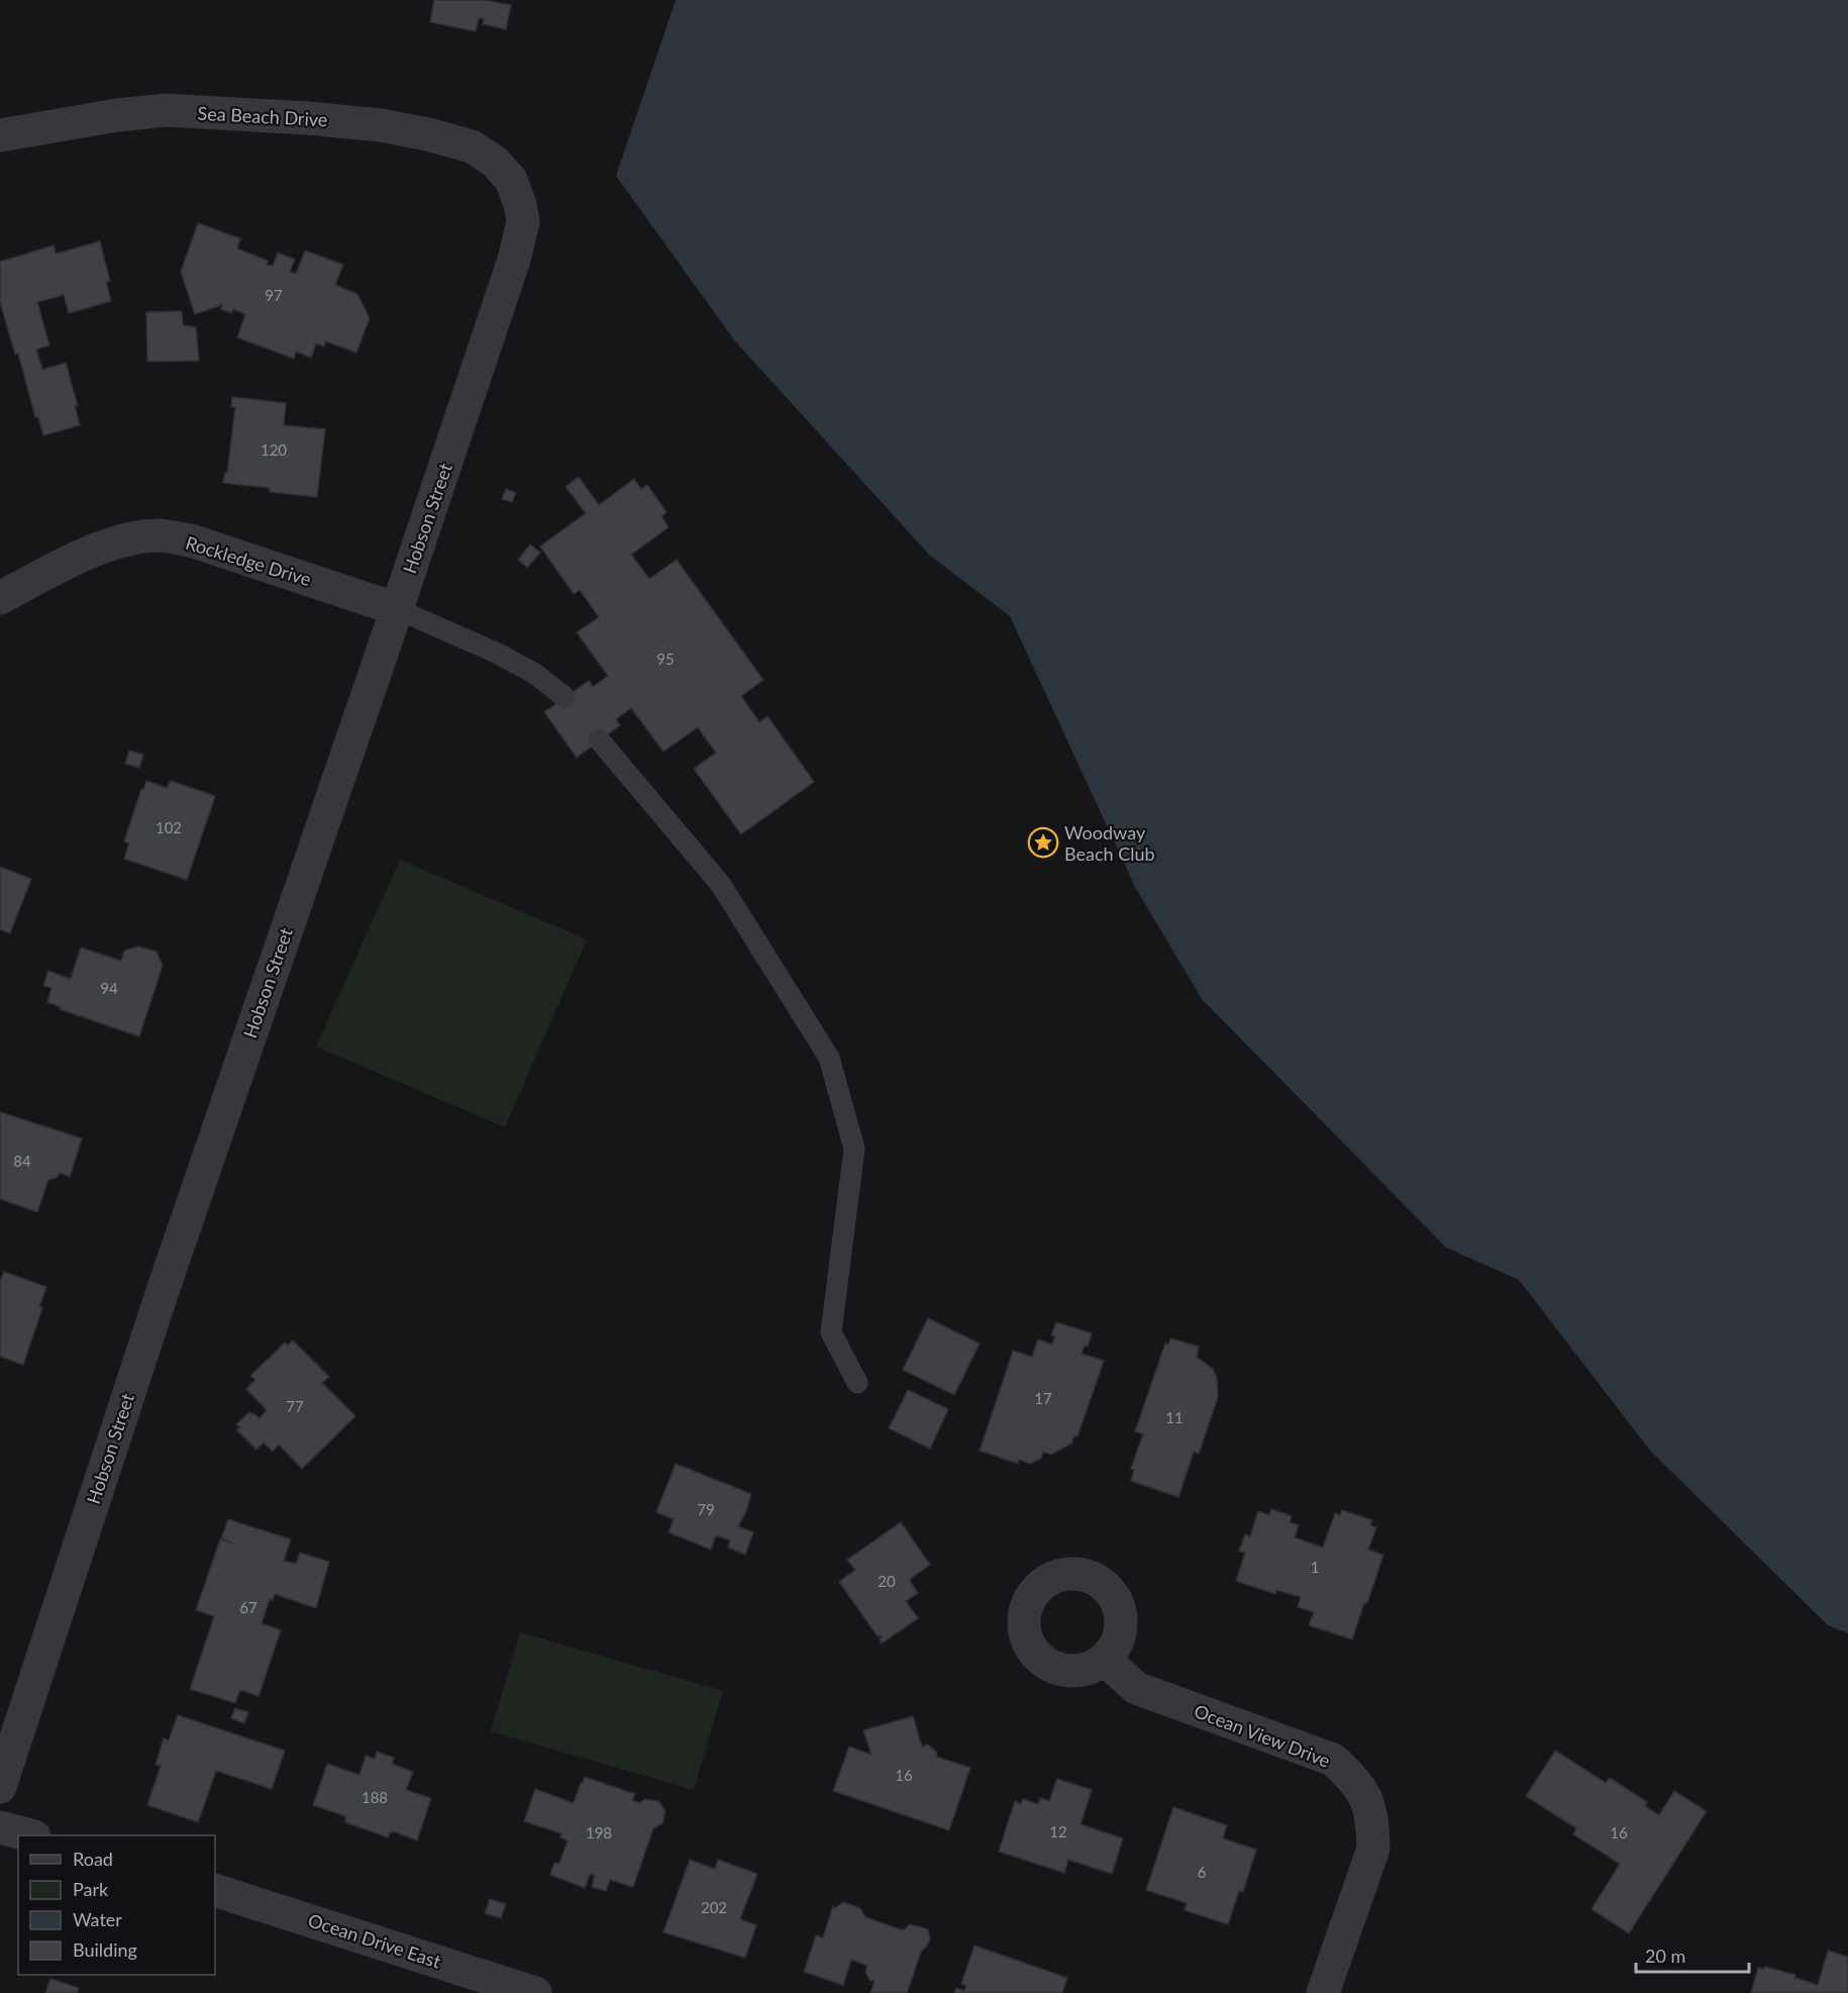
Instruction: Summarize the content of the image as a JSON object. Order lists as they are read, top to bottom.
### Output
{
  "streets": {
    "street": [
      "Sea Beach Drive",
      "Hobson Street",
      "Rockledge Drive",
      "Ocean View Drive",
      "Ocean Drive East"
    ]
  },
  "crossings": [
    ["Sea Beach Drive", "Hobson Street"],
    ["Hobson Street", "Rockledge Drive"]
  ],
  "places": {
    "place": ["Woodway Beach Club"]
  },
  "house_numbers": [
    "97",
    "120",
    "95",
    "102",
    "94",
    "84",
    "17",
    "77",
    "11",
    "79",
    "1",
    "20",
    "67",
    "16",
    "188",
    "12",
    "198",
    "16",
    "6",
    "202"
  ],
  "legend": [
    "Road",
    "Park",
    "Water",
    "Building"
  ],
  "scale_bar": "20 m"
}
